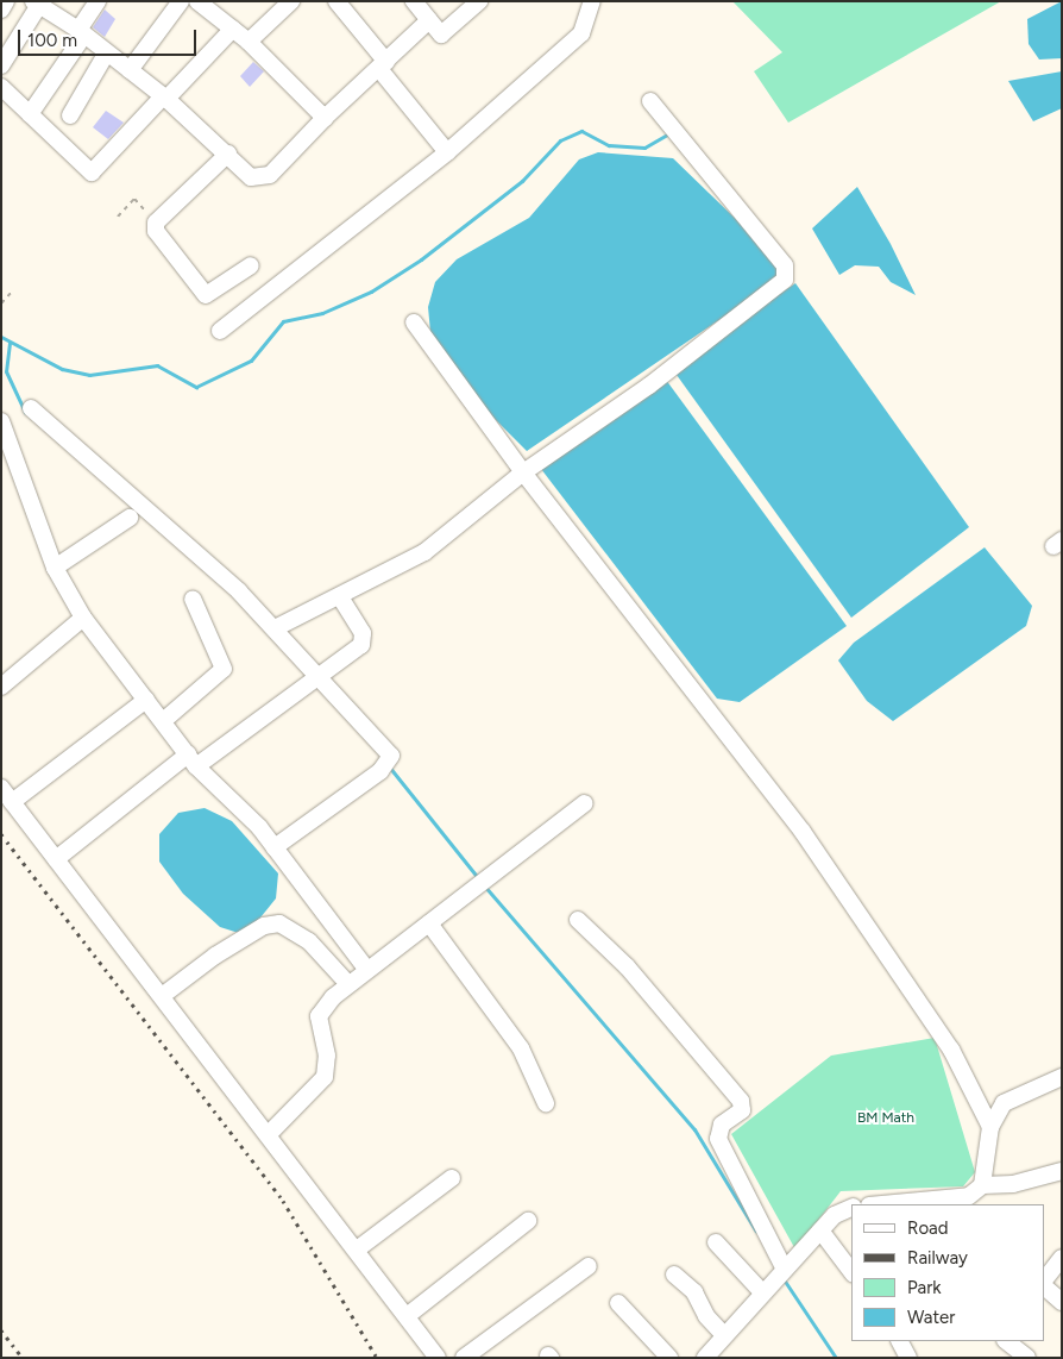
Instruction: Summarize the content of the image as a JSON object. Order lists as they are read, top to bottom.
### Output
{
  "parks": ["BM Math"],
  "legend": [
    "Road",
    "Railway",
    "Park",
    "Water"
  ],
  "scale_bar": "100 m"
}
